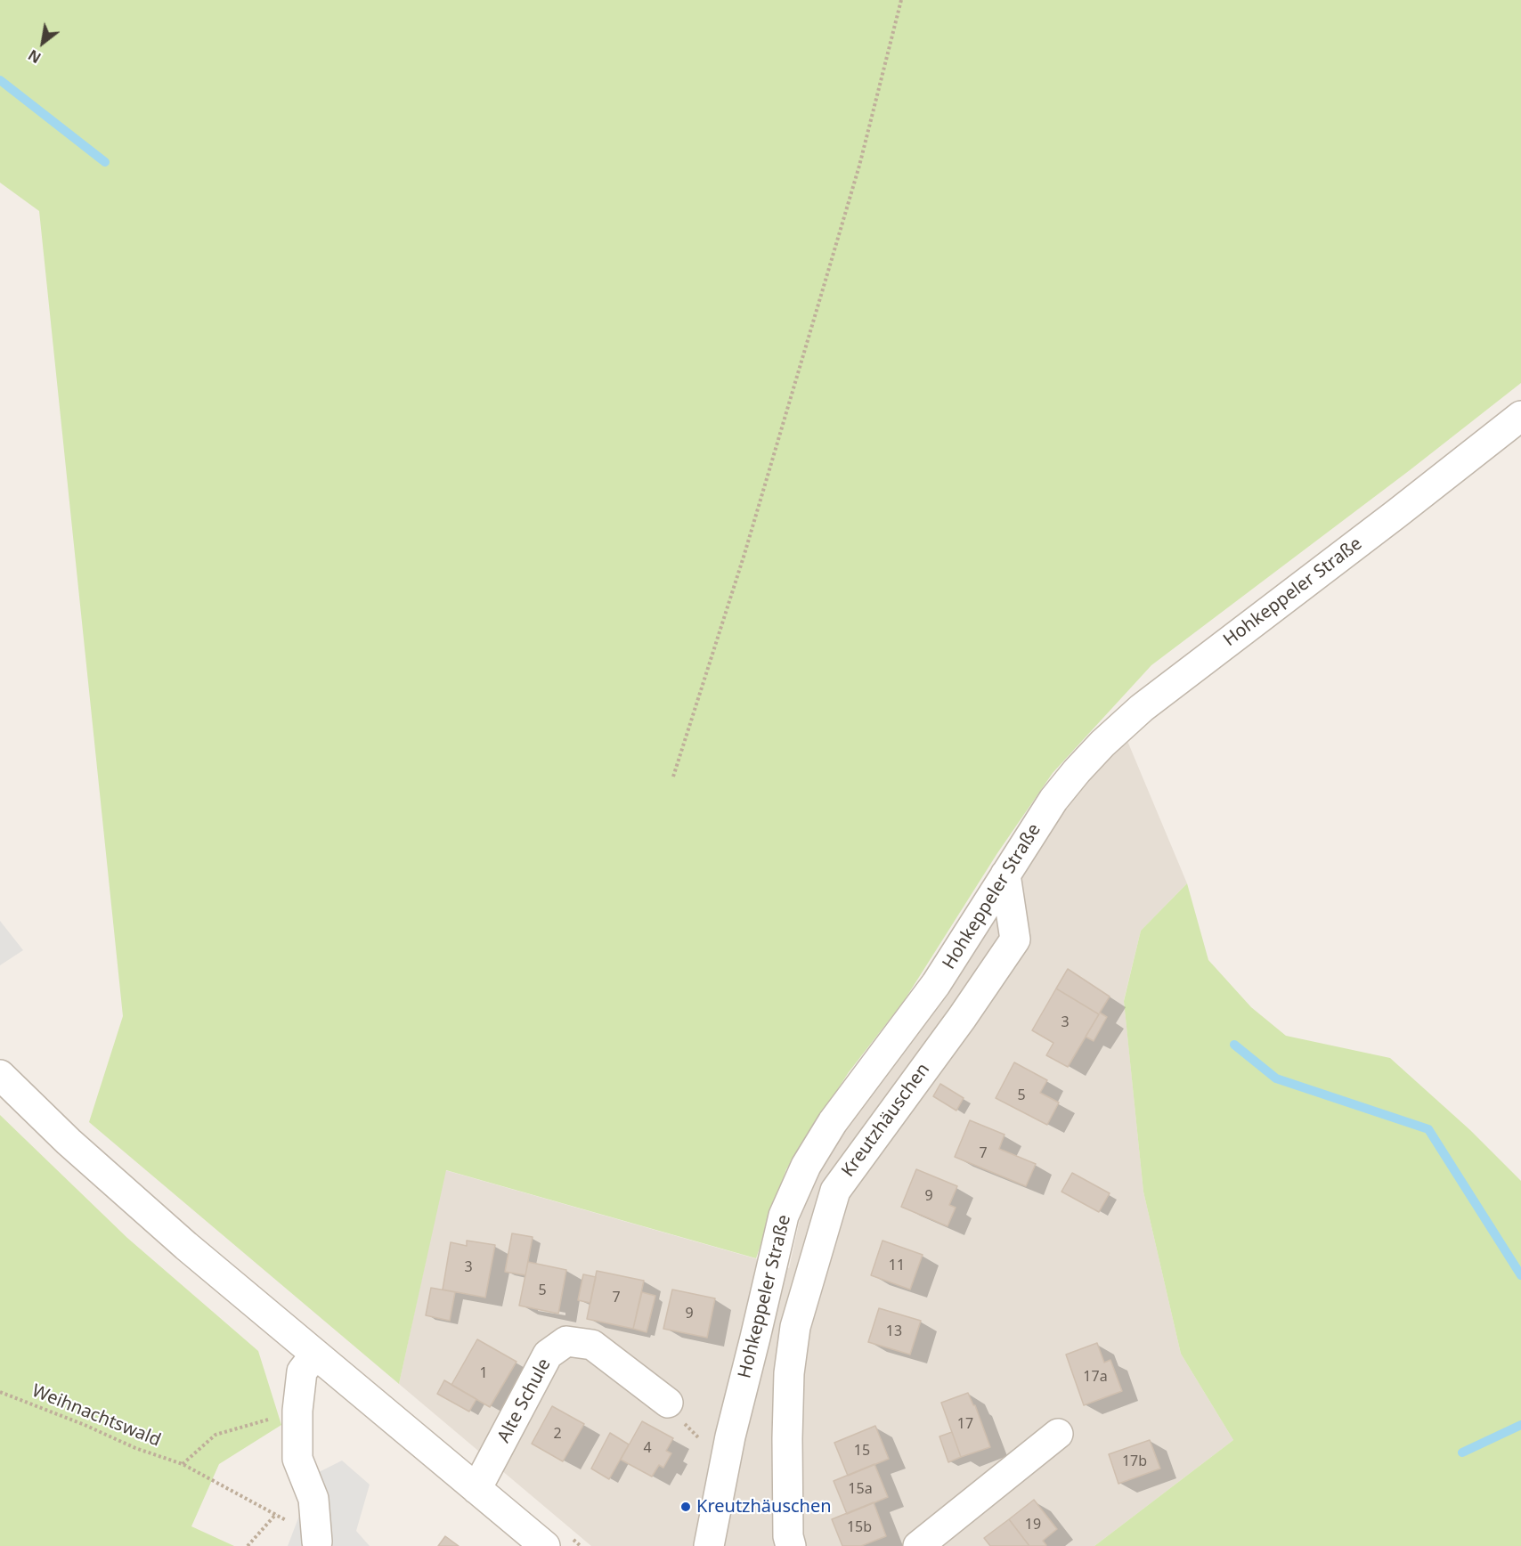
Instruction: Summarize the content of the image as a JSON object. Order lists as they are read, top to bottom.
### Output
{
  "streets": {
    "street": ["Hohkeppeler Straße", "Kreutzhäuschen", "Alte Schule"],
    "path": ["Weihnachtswald"]
  },
  "crossings": [
    ["Hohkeppeler Straße", "Kreutzhäuschen"]
  ],
  "places": ["Kreutzhäuschen"],
  "house_numbers": [
    "3",
    "5",
    "7",
    "9",
    "11",
    "3",
    "5",
    "7",
    "9",
    "13",
    "1",
    "17a",
    "17",
    "2",
    "4",
    "15",
    "17b",
    "15a",
    "19",
    "15b"
  ],
  "north": "bottom left"
}
